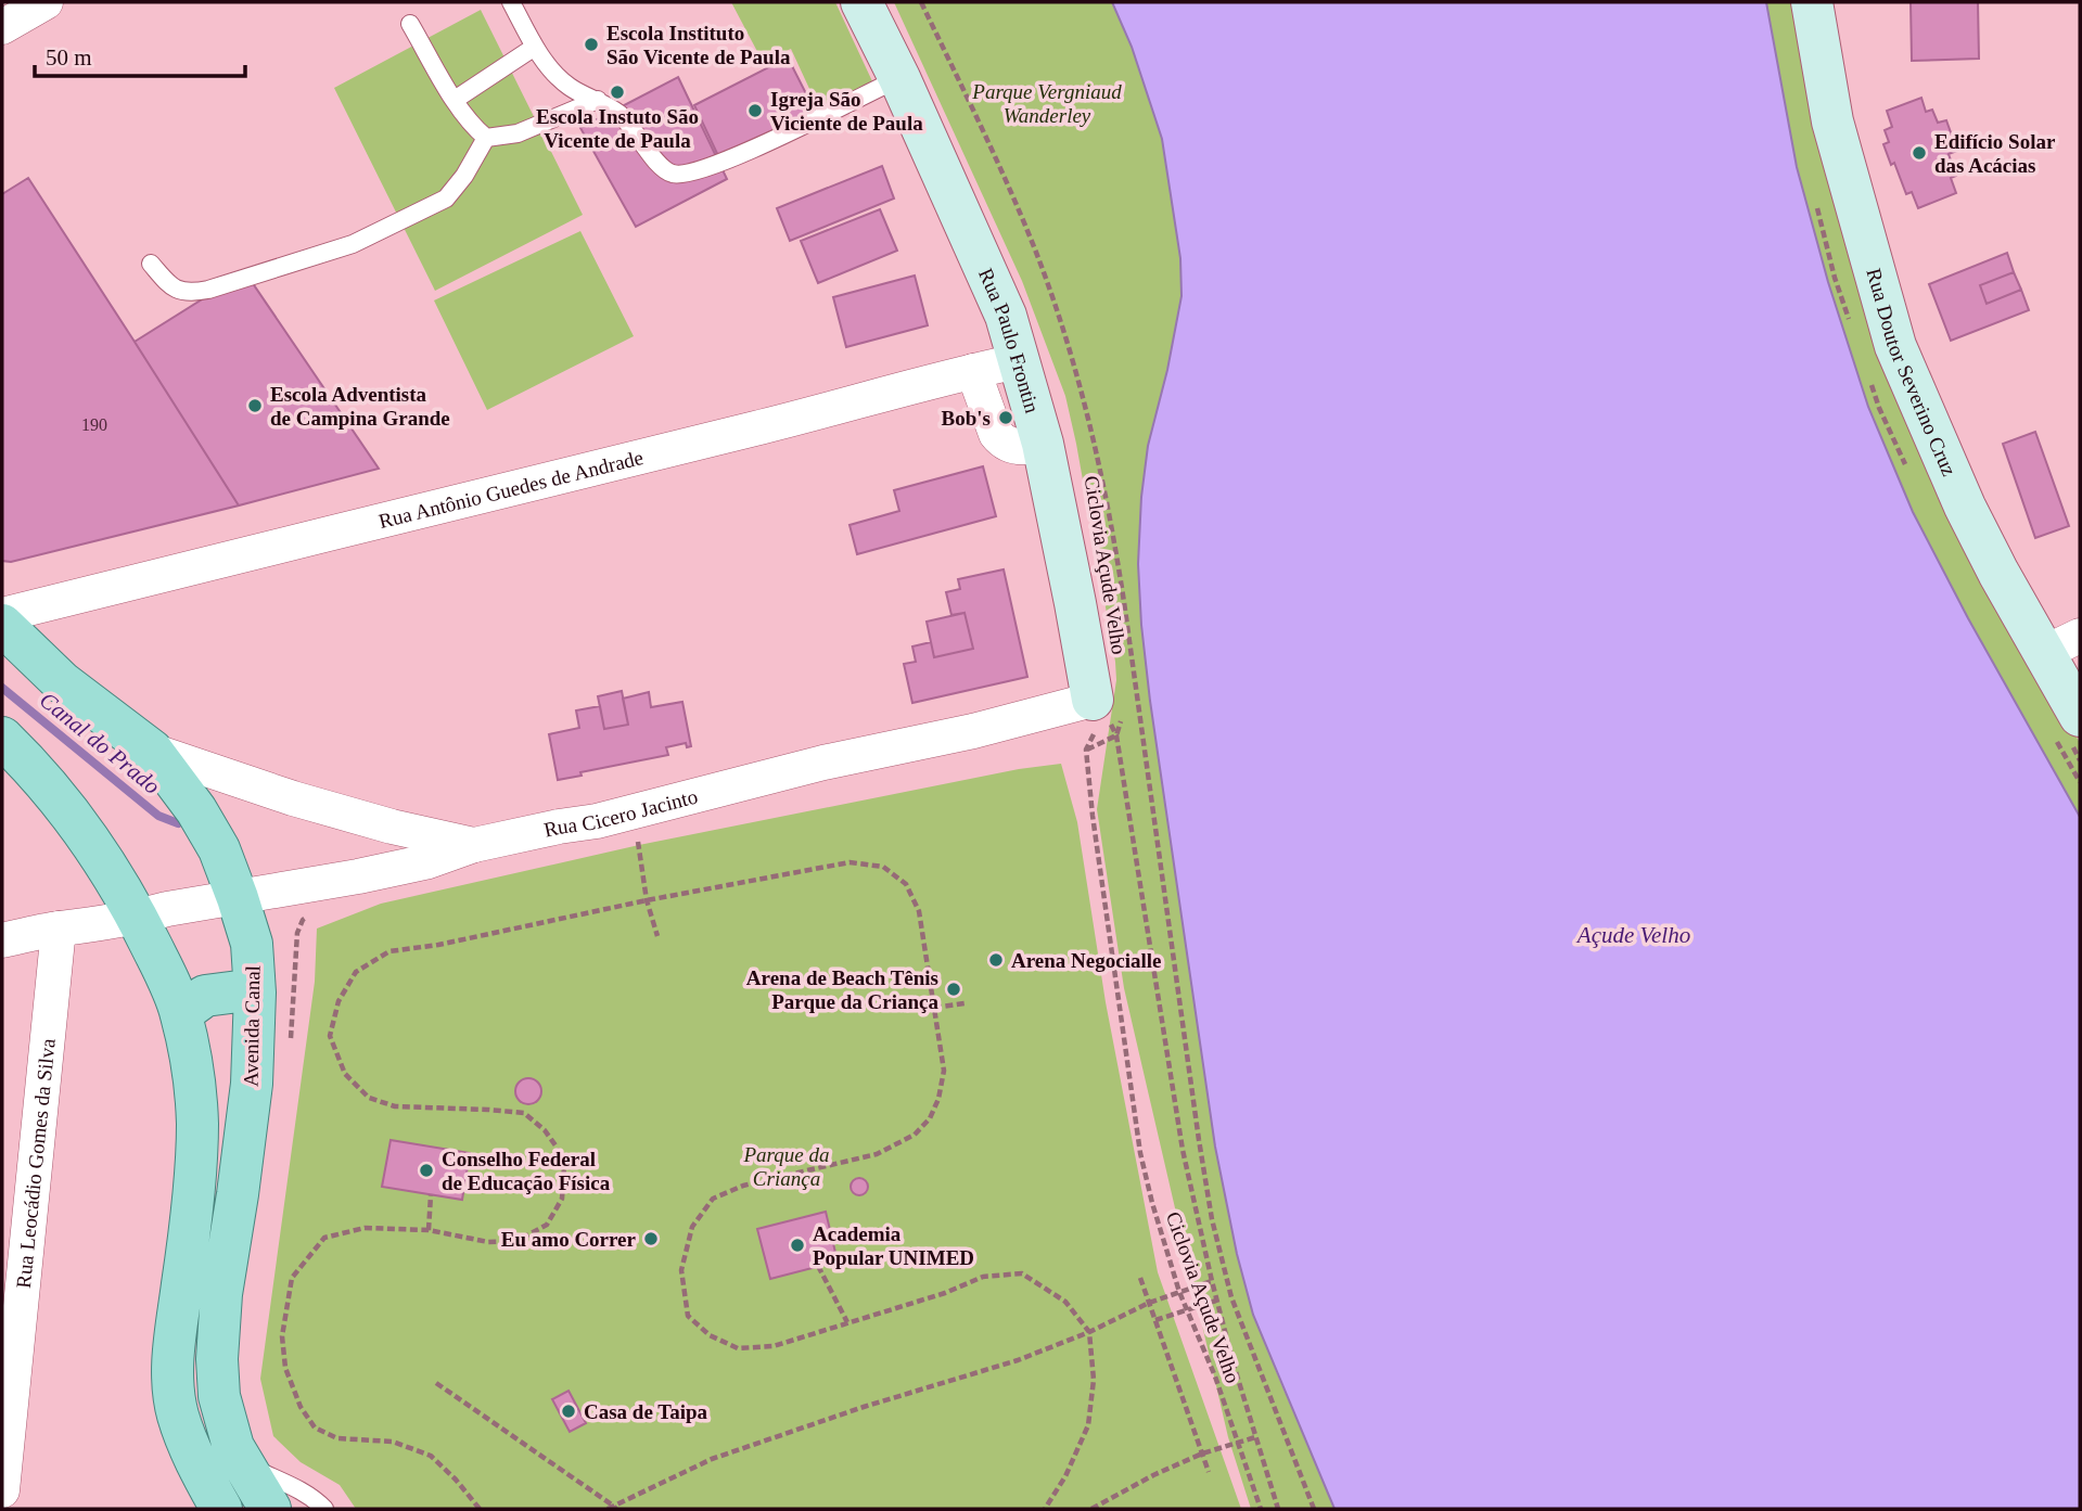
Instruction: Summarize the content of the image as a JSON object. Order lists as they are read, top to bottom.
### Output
{
  "streets": {
    "main road": ["Rua Paulo Frontin", "Rua Doutor Severino Cruz", "Avenida Canal"],
    "street": ["Rua Antônio Guedes de Andrade", "Rua Cicero Jacinto", "Rua Leocádio Gomes da Silva"],
    "path": ["Ciclovia Açude Velho"]
  },
  "crossings": [
    ["Rua Paulo Frontin", "Rua Antônio Guedes de Andrade"],
    ["Rua Paulo Frontin", "Ciclovia Açude Velho"],
    ["Rua Paulo Frontin", "Rua Cicero Jacinto"],
    ["Ciclovia Açude Velho", "Rua Cicero Jacinto"],
    ["Rua Cicero Jacinto", "Avenida Canal"]
  ],
  "water": ["Canal do Prado", "Açude Velho"],
  "parks": ["Parque Vergniaud Wanderley", "Parque da Criança"],
  "places": [
    "Escola Instituto São Vicente de Paula",
    "Escola Instuto São Vicente de Paula",
    "Igreja São Viciente de Paula",
    "Edifício Solar das Acácias",
    "Escola Adventista de Campina Grande",
    "Bob's",
    "Arena Negocialle",
    "Arena de Beach Tênis Parque da Criança",
    "Conselho Federal de Educação Física",
    "Eu amo Correr",
    "Academia Popular UNIMED",
    "Casa de Taipa"
  ],
  "house_numbers": ["190"],
  "scale_bar": "50 m"
}
